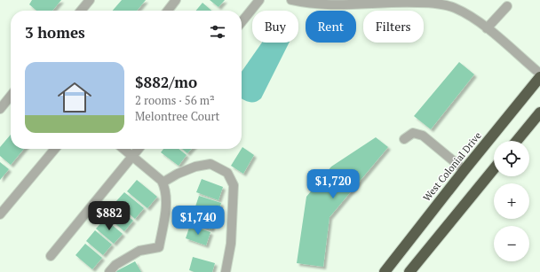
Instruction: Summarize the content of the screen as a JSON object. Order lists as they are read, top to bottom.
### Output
{
  "streets": {
    "highway": ["West Colonial Drive"]
  },
  "page": {
    "chip": ["Buy", "Rent", "Filters"],
    "heading": "3 homes",
    "list": [
      {
        "name": "$882/mo",
        "note": "2 rooms · 56 m² · Melontree Court"
      }
    ],
    "map_buttons": ["+", "−"],
    "price": ["$1,720", "$882", "$1,740"]
  }
}
